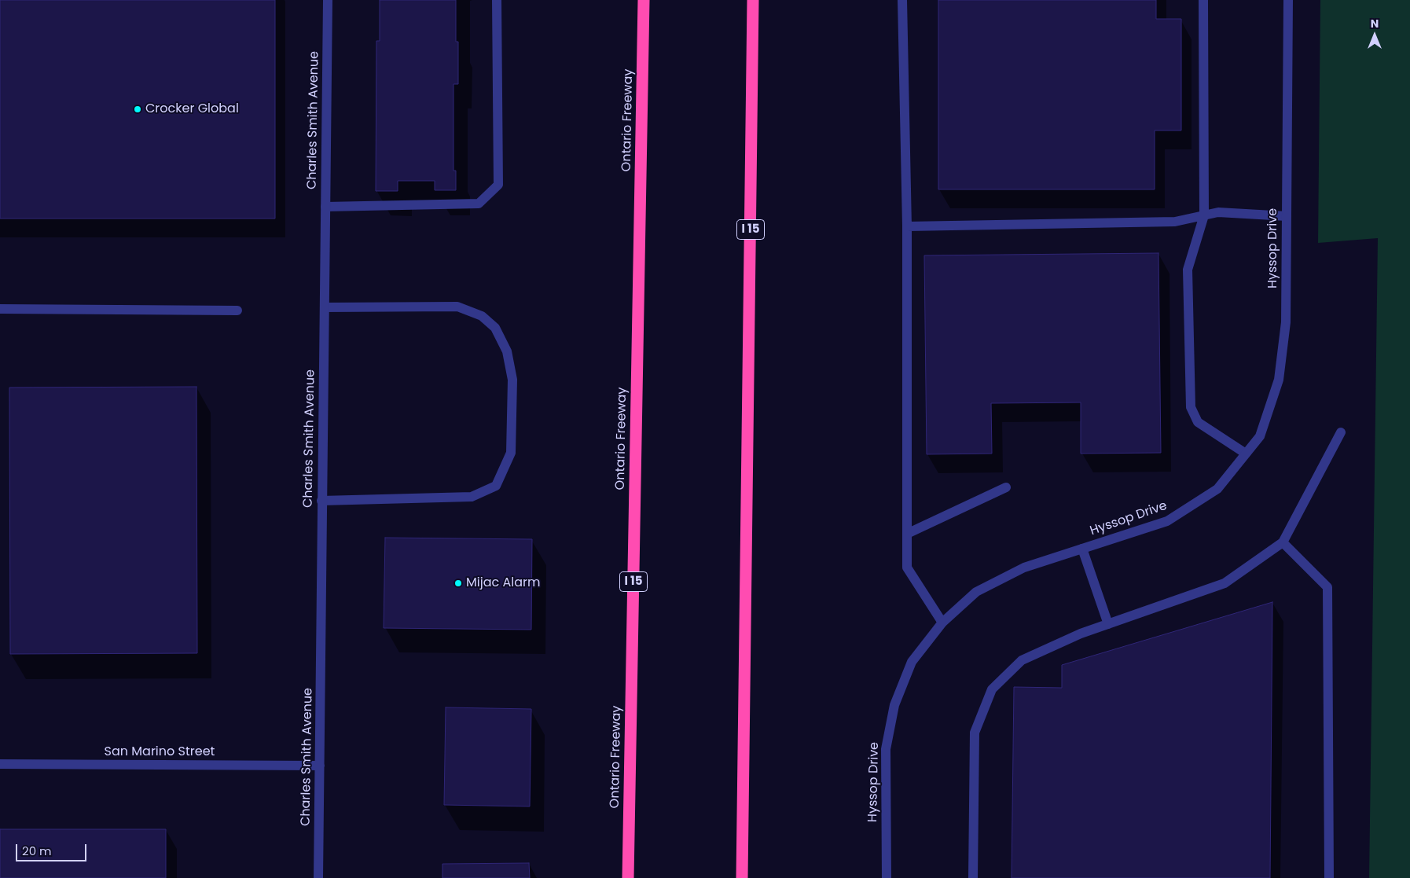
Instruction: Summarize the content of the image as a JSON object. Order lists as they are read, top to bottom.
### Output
{
  "streets": {
    "highway": ["Ontario Freeway", "I 15"],
    "street": ["Charles Smith Avenue", "Hyssop Drive", "San Marino Street"]
  },
  "crossings": [
    ["Charles Smith Avenue", "San Marino Street"]
  ],
  "places": ["Crocker Global", "Mijac Alarm"],
  "scale_bar": "20 m",
  "north": "top"
}
